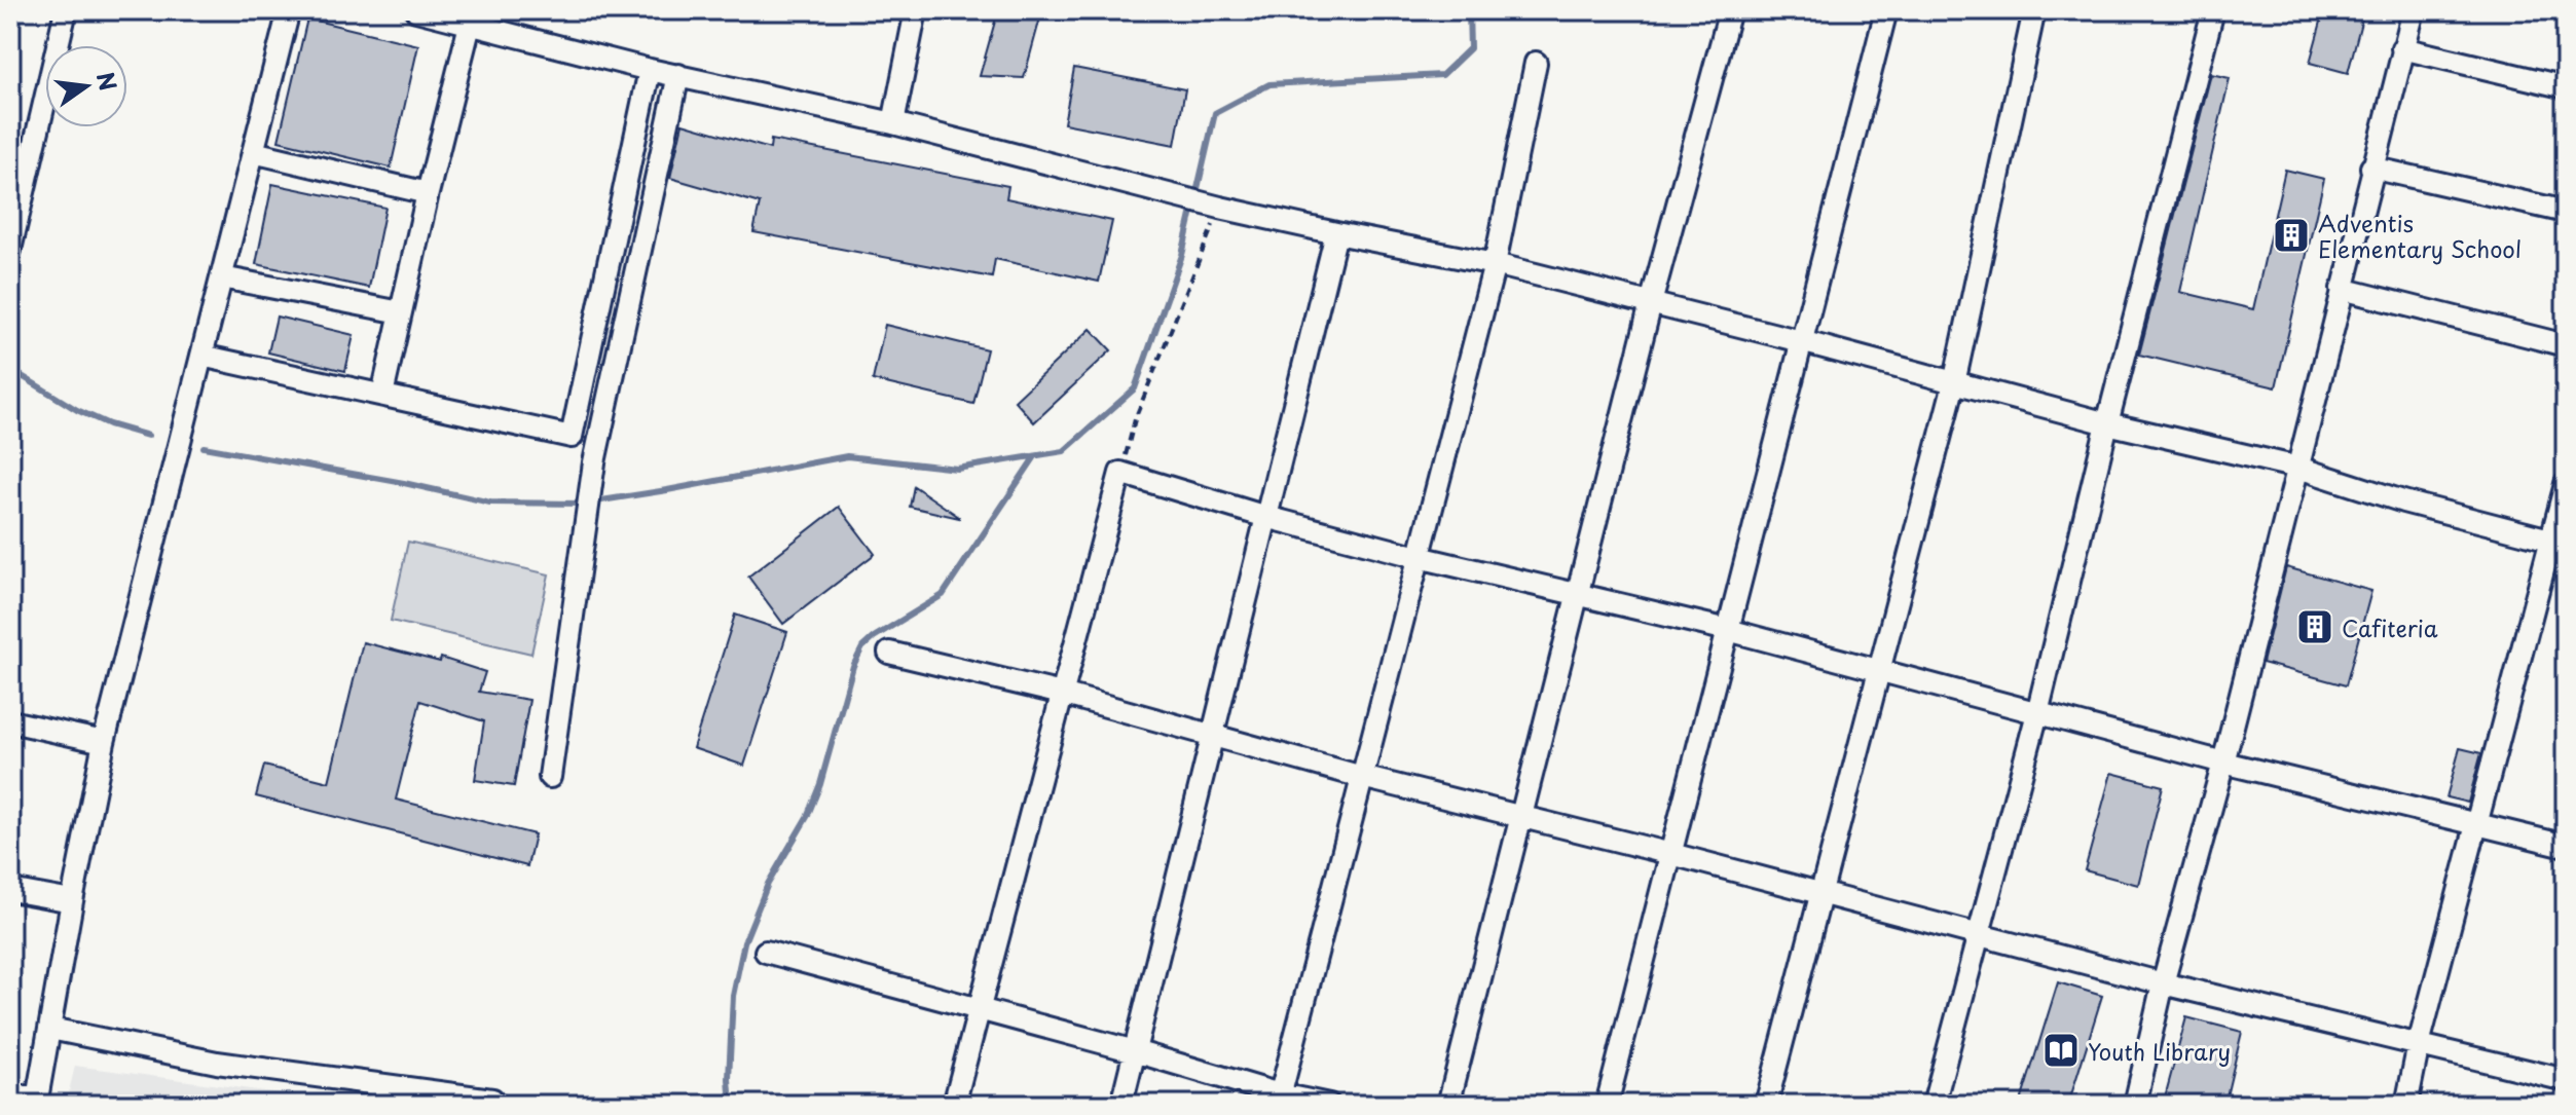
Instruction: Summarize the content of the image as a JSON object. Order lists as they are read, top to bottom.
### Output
{
  "places": {
    "building": ["Adventis Elementary School", "Cafiteria"],
    "library": ["Youth Library"]
  },
  "north": "right"
}
